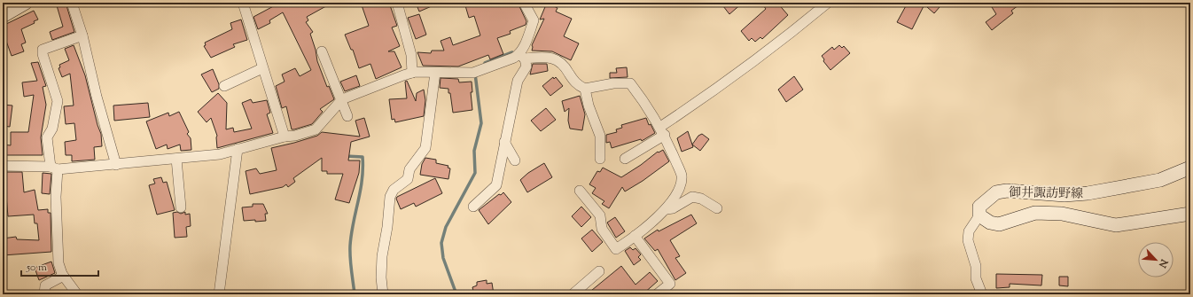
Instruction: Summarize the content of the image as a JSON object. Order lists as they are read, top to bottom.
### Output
{
  "streets": {
    "main road": ["御井諏訪野線"]
  },
  "scale_bar": "50 m",
  "north": "bottom right"
}
